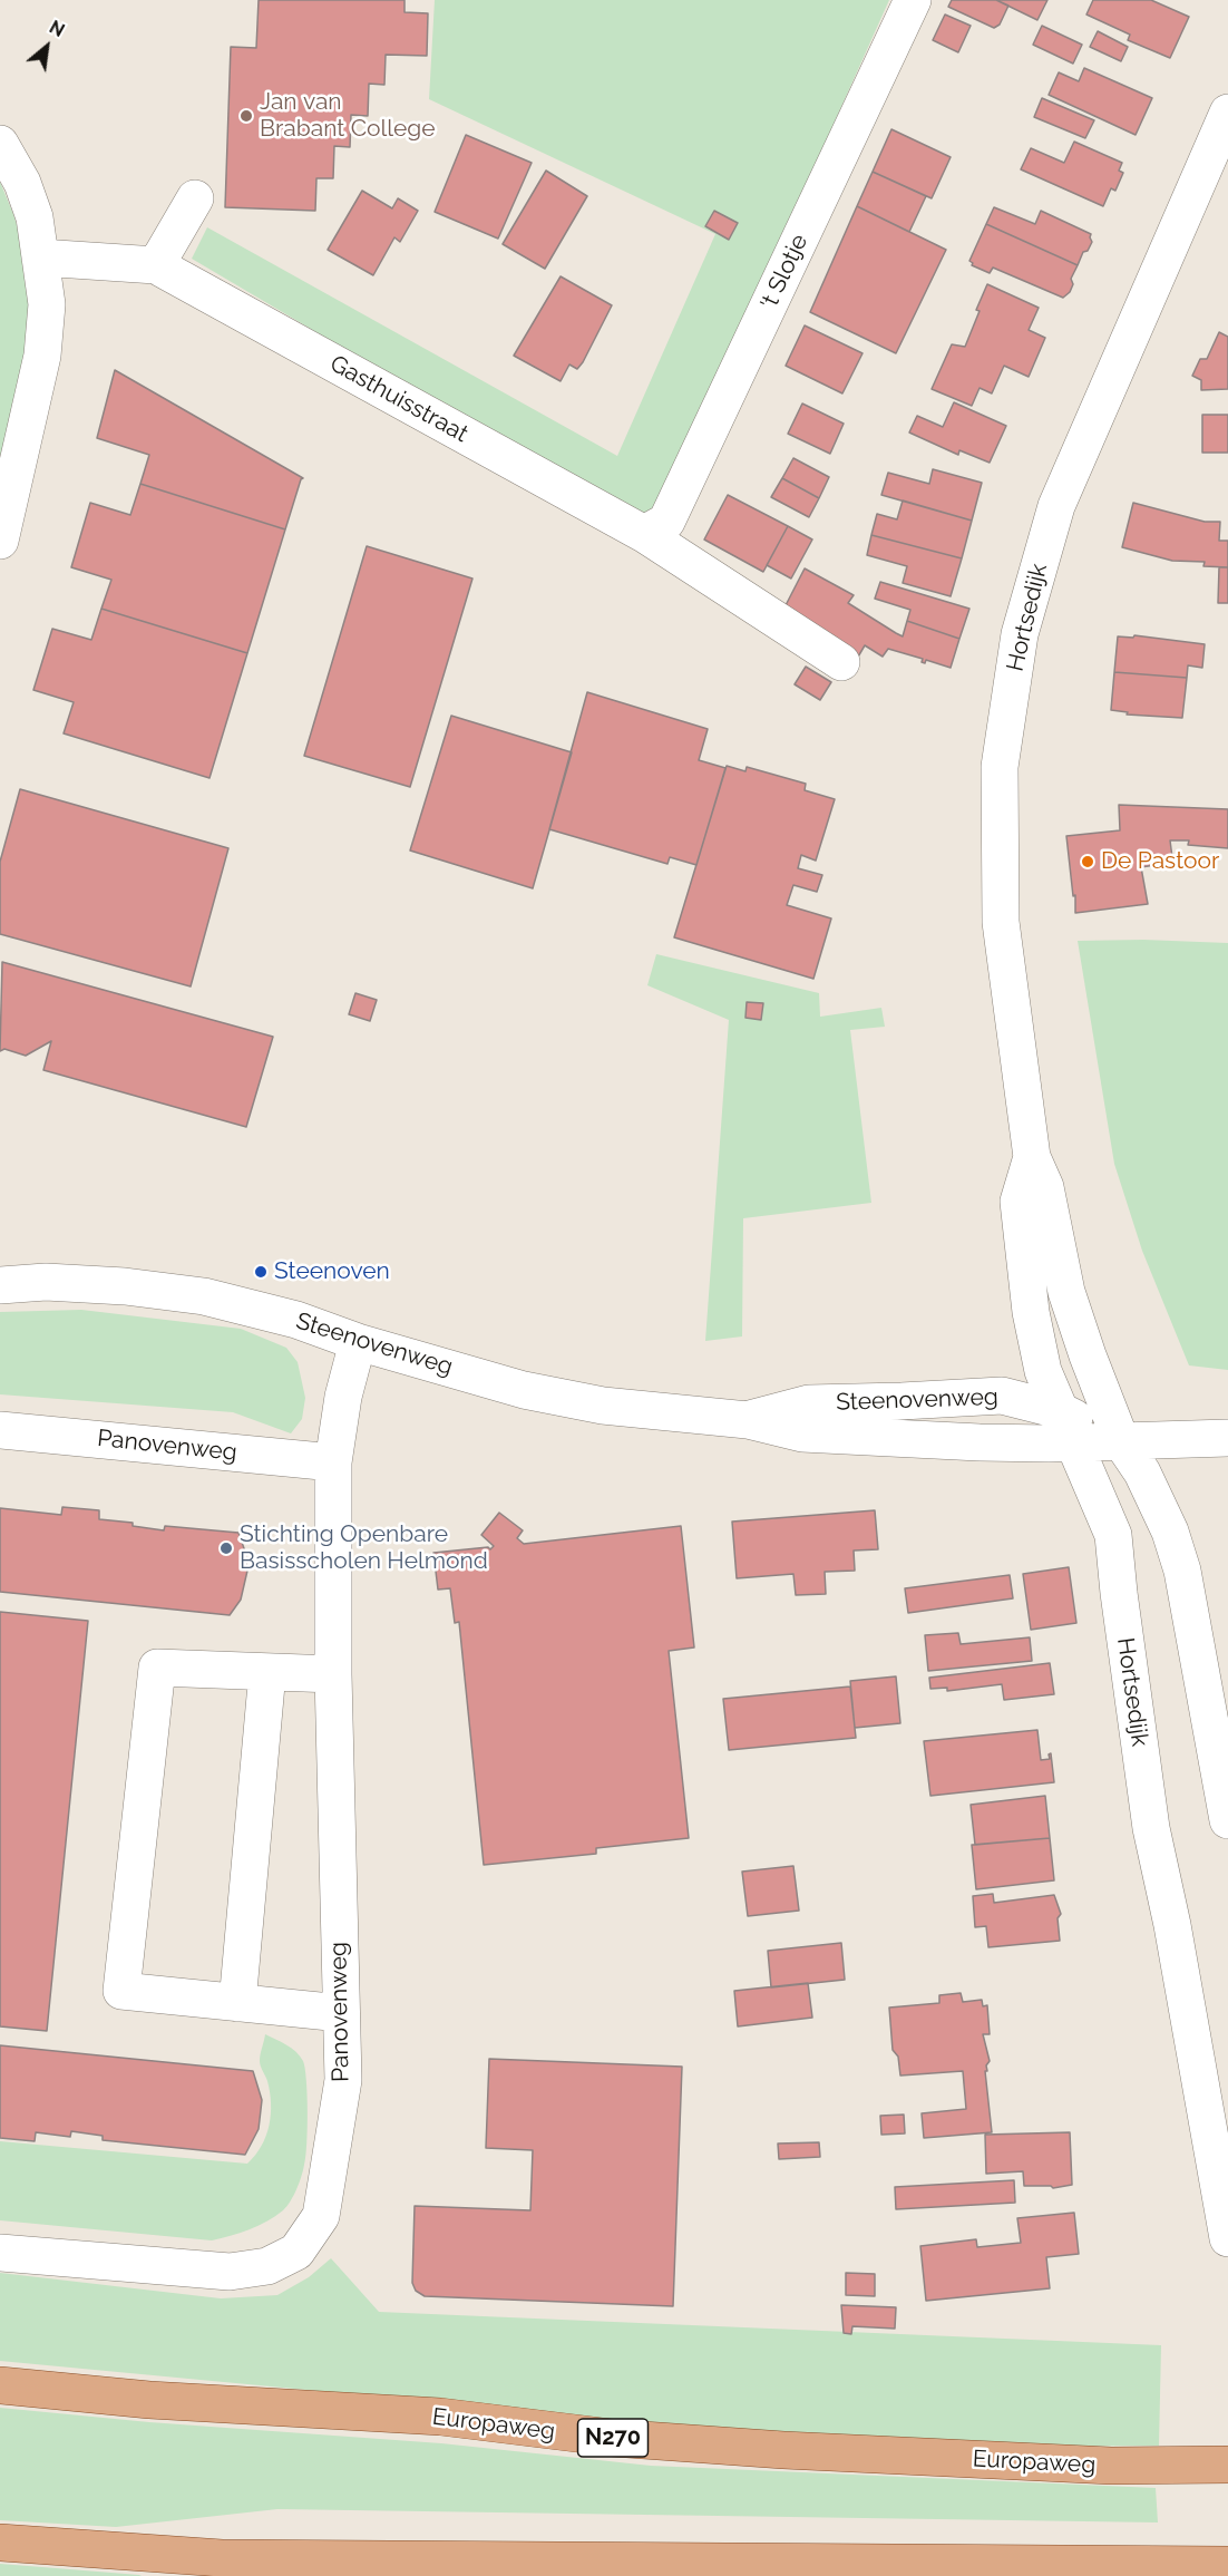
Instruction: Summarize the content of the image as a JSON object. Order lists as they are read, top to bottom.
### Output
{
  "streets": {
    "main road": ["Europaweg", "N270"],
    "street": [
      "'t Slotje",
      "Gasthuisstraat",
      "Hortsedijk",
      "Steenovenweg",
      "Panovenweg"
    ]
  },
  "crossings": [
    ["'t Slotje", "Gasthuisstraat"],
    ["Hortsedijk", "Steenovenweg"],
    ["Steenovenweg", "Panovenweg"]
  ],
  "places": [
    "Jan van Brabant College",
    "De Pastoor",
    "Steenoven",
    "Stichting Openbare Basisscholen Helmond"
  ],
  "north": "top right"
}
